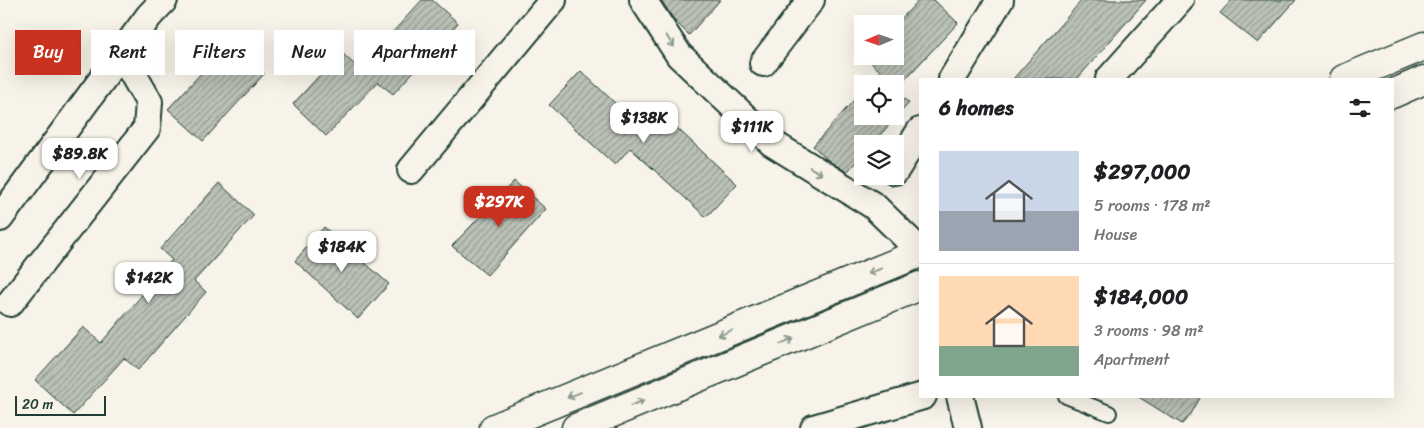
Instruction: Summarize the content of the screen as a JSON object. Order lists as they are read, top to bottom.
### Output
{
  "scale_bar": "20 m",
  "north": "left",
  "page": {
    "chip": [
      "Buy",
      "Rent",
      "Filters",
      "New",
      "Apartment"
    ],
    "heading": "6 homes",
    "price": [
      "$138K",
      "$111K",
      "$89.8K",
      "$297K",
      "$184K",
      "$142K"
    ],
    "list": [
      {
        "name": "$297,000",
        "note": "5 rooms · 178 m² · House"
      },
      {
        "name": "$184,000",
        "note": "3 rooms · 98 m² · Apartment"
      }
    ],
    "scale": "20 m"
  }
}
